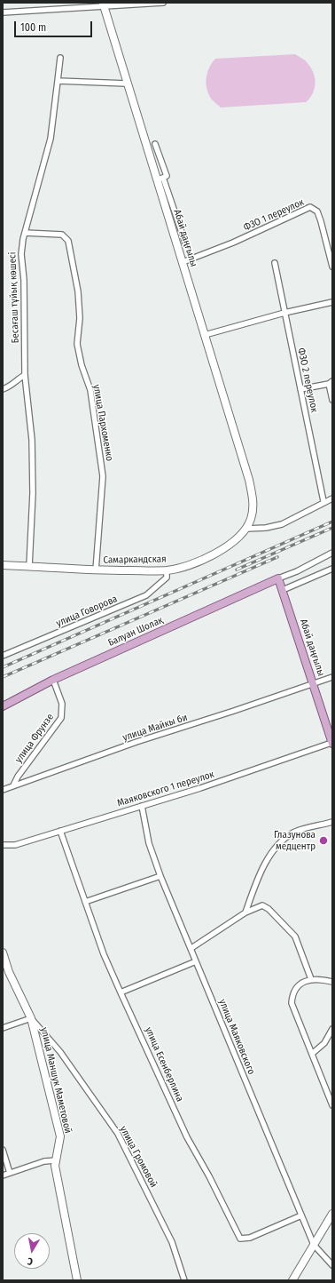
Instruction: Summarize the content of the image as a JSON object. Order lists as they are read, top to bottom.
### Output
{
  "streets": {
    "main road": ["Абай даңғылы", "Балуан Шолақ"],
    "street": [
      "ФЗО 1 переулок",
      "Бесағаш тұйық көшесі",
      "ФЗО 2 переулок",
      "улица Пархоменко",
      "Самаркандская",
      "улица Говорова",
      "улица Майкы би",
      "улица Фрунзе",
      "Маяковского 1 переулок",
      "улица Маяковского",
      "улица Есенберлина",
      "улица Маншук Маметовой",
      "улица Громовой"
    ]
  },
  "crossings": [
    ["ФЗО 1 переулок", "Абай даңғылы"],
    ["Абай даңғылы", "Самаркандская"],
    ["Абай даңғылы", "Балуан Шолақ"],
    ["Абай даңғылы", "улица Майкы би"],
    ["Абай даңғылы", "Маяковского 1 переулок"],
    ["Бесағаш тұйық көшесі", "улица Пархоменко"],
    ["Бесағаш тұйық көшесі", "Самаркандская"],
    ["улица Пархоменко", "Самаркандская"],
    ["Самаркандская", "улица Говорова"],
    ["Балуан Шолақ", "улица Фрунзе"],
    ["улица Майкы би", "улица Фрунзе"],
    ["Маяковского 1 переулок", "улица Маяковского"],
    ["Маяковского 1 переулок", "улица Есенберлина"],
    ["улица Маяковского", "улица Есенберлина"],
    ["улица Маншук Маметовой", "улица Громовой"]
  ],
  "places": ["Глазунова медцентр"],
  "scale_bar": "100 m",
  "north": "bottom"
}
